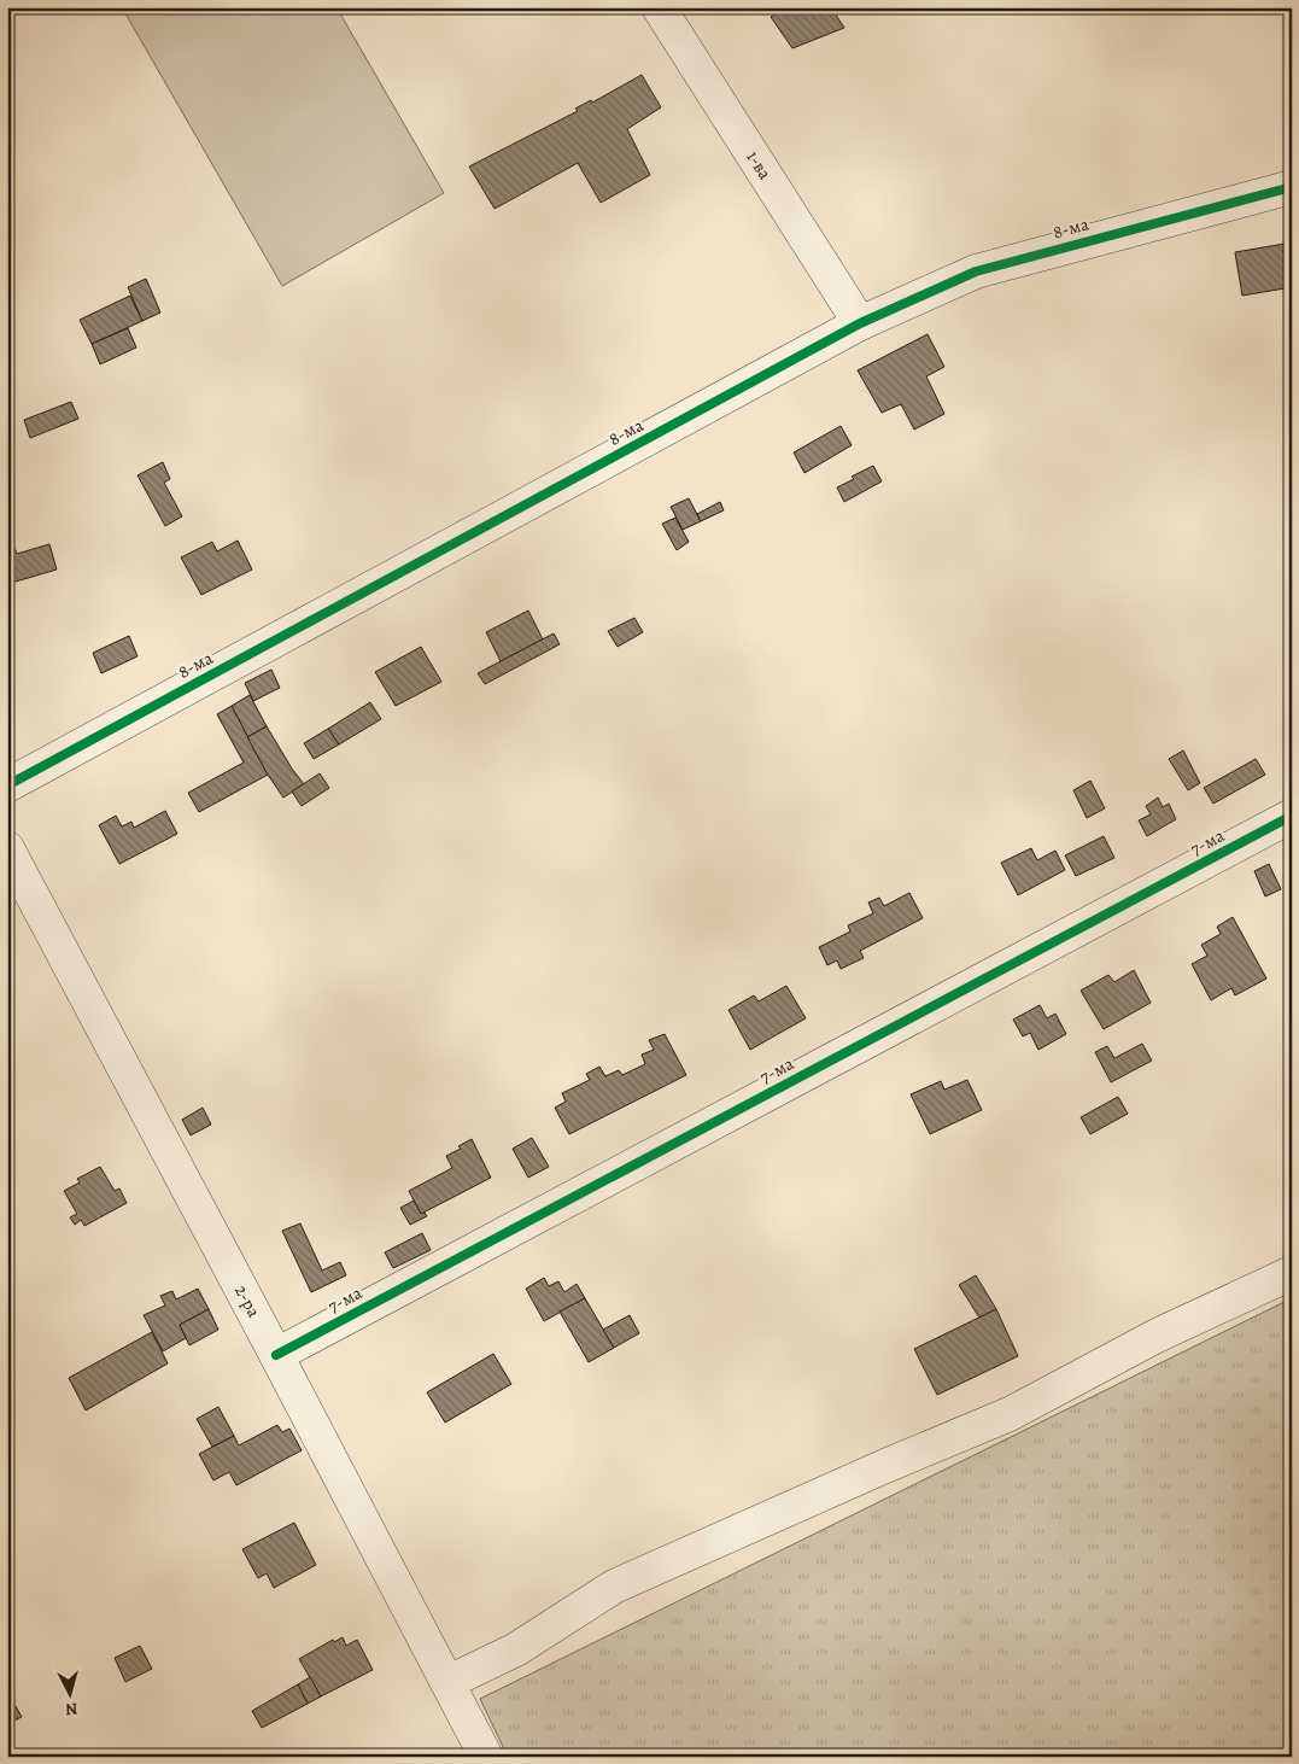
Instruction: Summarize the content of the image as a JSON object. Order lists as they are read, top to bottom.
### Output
{
  "streets": {
    "street": [
      "1-ва",
      "8-ма",
      "7-ма",
      "2-ра"
    ]
  },
  "crossings": [
    ["1-ва", "8-ма"],
    ["7-ма", "2-ра"]
  ],
  "north": "bottom"
}
